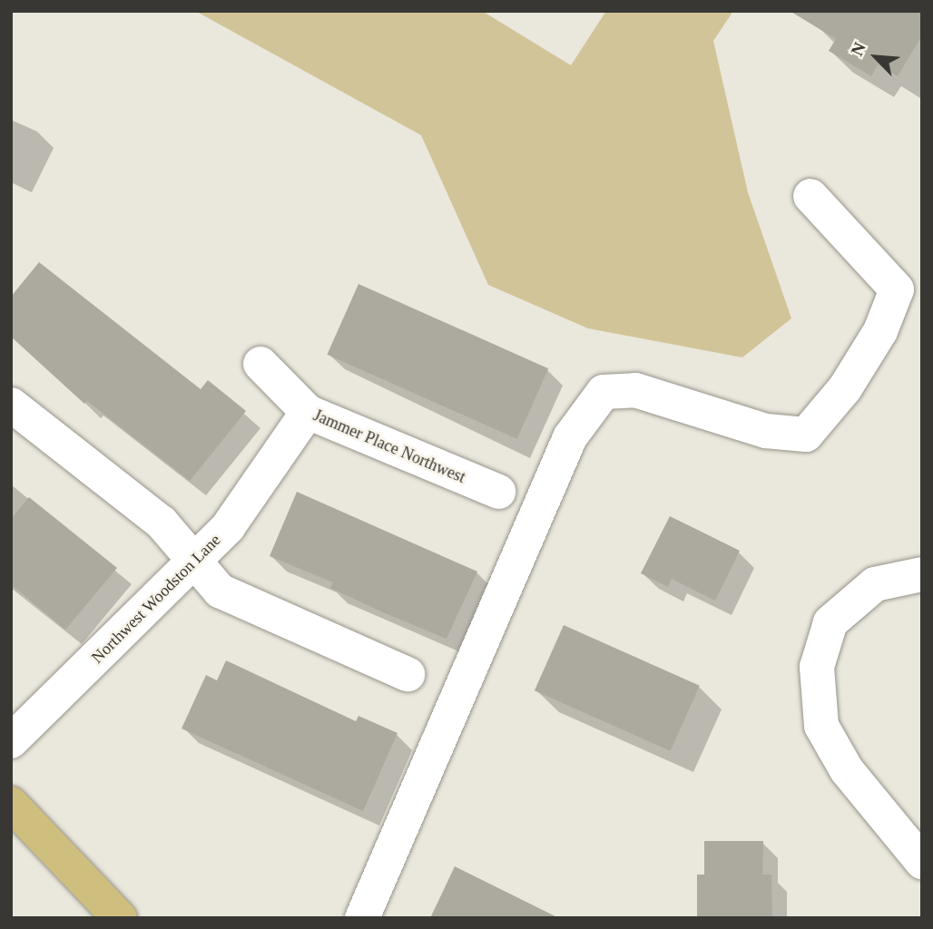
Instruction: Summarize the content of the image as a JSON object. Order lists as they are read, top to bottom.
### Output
{
  "streets": {
    "street": ["Jammer Place Northwest", "Northwest Woodston Lane"]
  },
  "crossings": [
    ["Jammer Place Northwest", "Northwest Woodston Lane"]
  ],
  "north": "top left"
}
